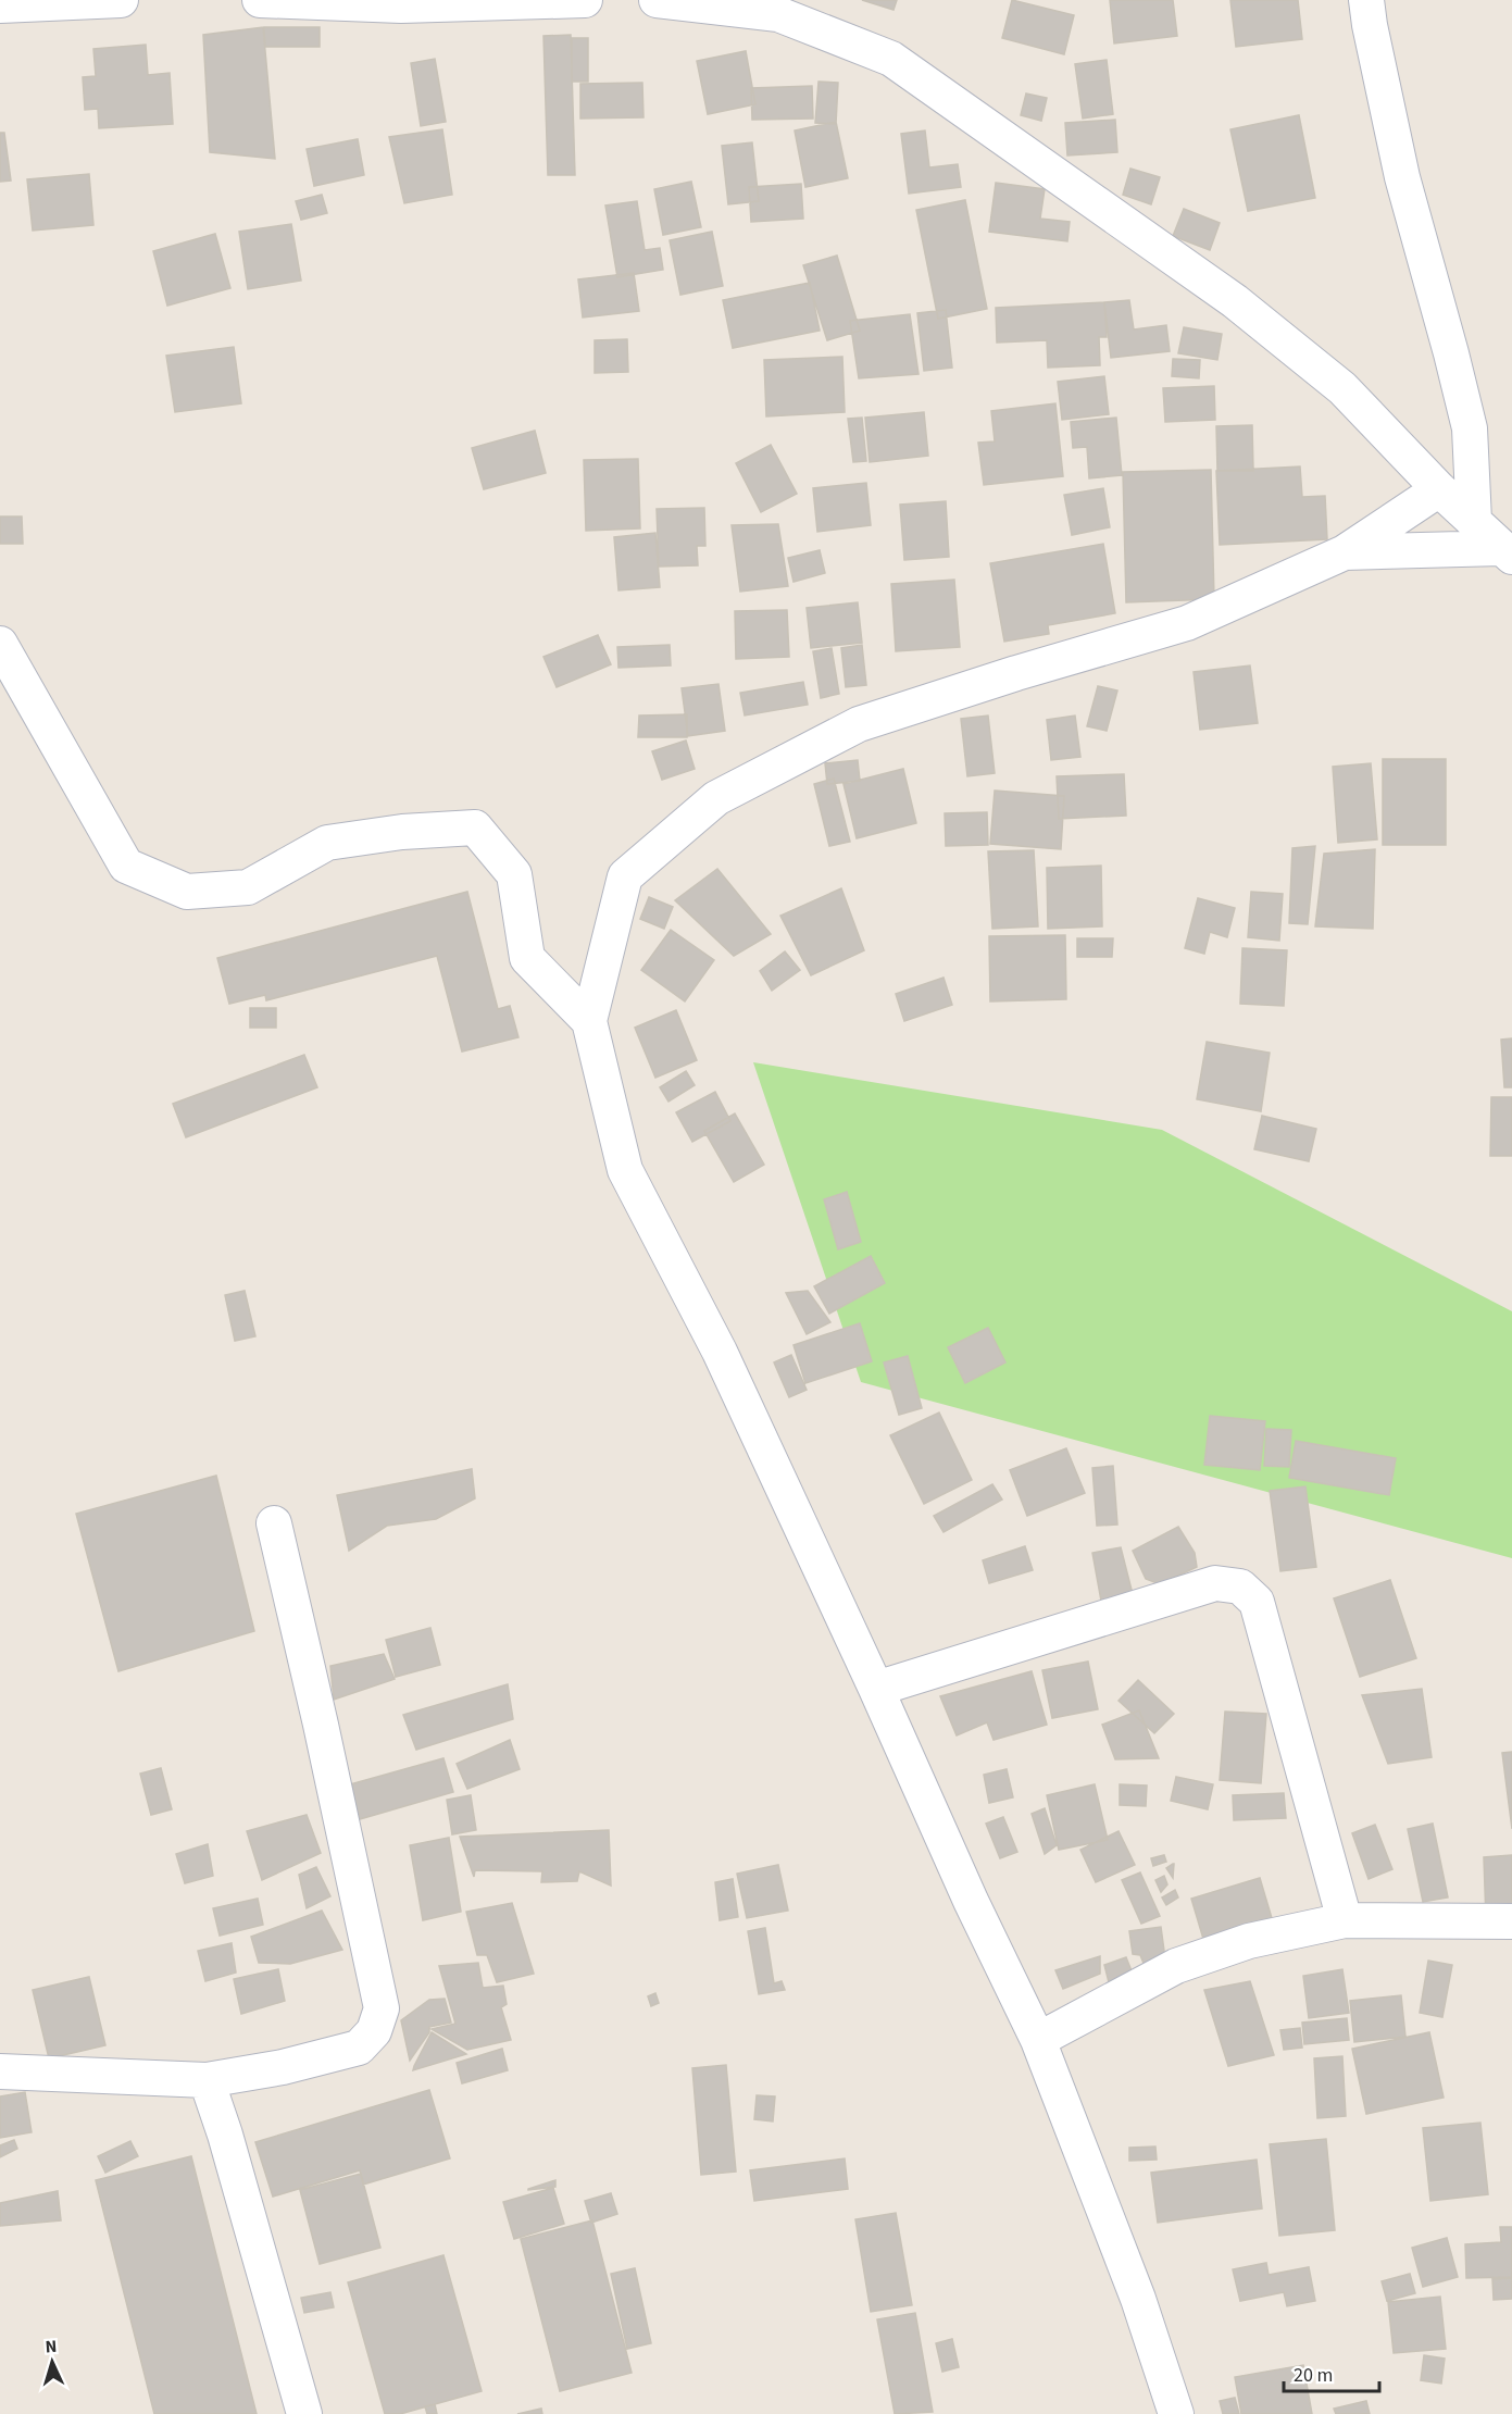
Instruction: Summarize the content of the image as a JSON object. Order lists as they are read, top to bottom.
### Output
{
  "scale_bar": "20 m",
  "north": "top"
}
